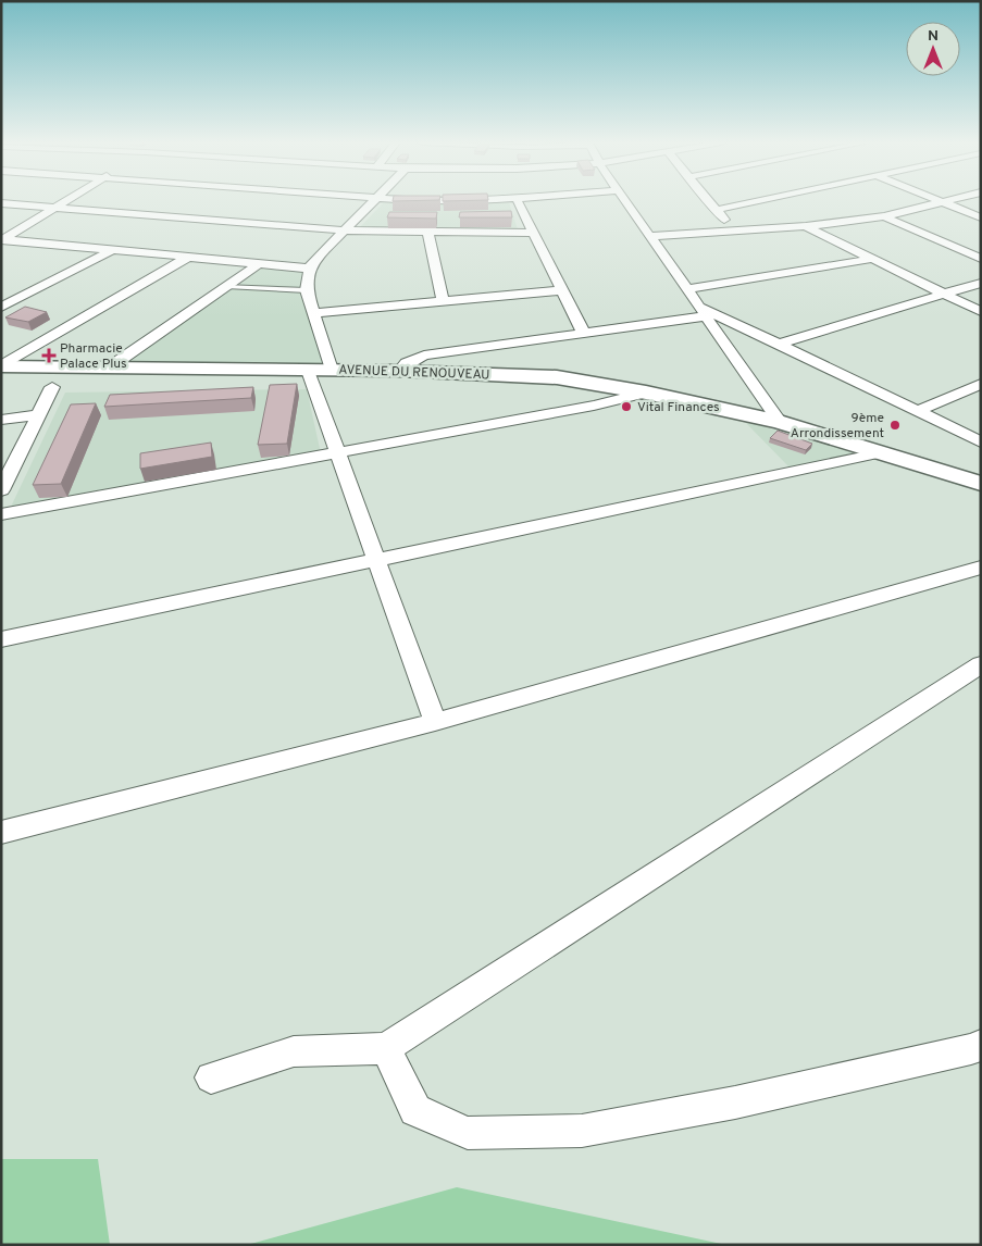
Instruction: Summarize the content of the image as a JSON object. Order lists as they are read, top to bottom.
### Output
{
  "streets": {
    "main road": ["AVENUE DU RENOUVEAU"]
  },
  "places": {
    "health": ["Pharmacie Palace Plus"],
    "other": ["Vital Finances", "9ème Arrondissement"]
  },
  "north": "top"
}
